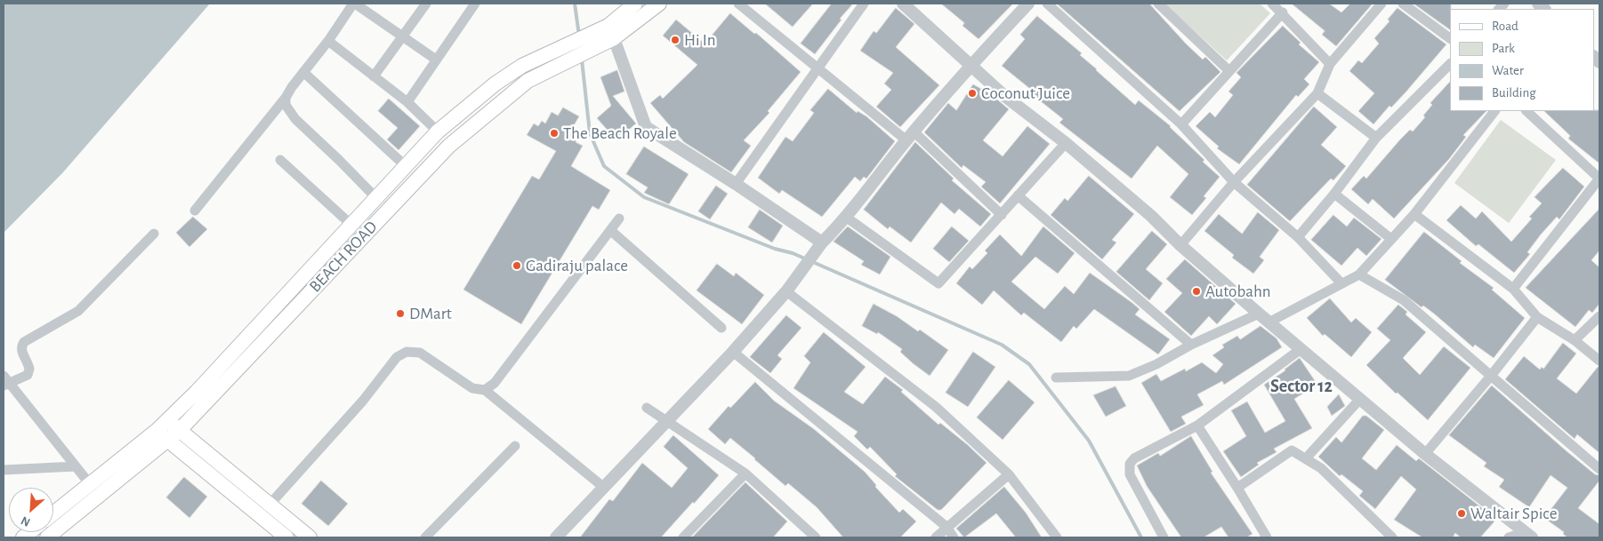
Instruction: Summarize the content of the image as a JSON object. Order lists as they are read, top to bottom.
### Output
{
  "streets": {
    "main road": ["BEACH ROAD"]
  },
  "districts": ["Sector 12"],
  "places": [
    "Hi In",
    "Coconut Juice",
    "The Beach Royale",
    "Gadiraju palace",
    "Autobahn",
    "DMart",
    "Waltair Spice"
  ],
  "legend": [
    "Road",
    "Park",
    "Water",
    "Building"
  ],
  "north": "bottom left"
}
